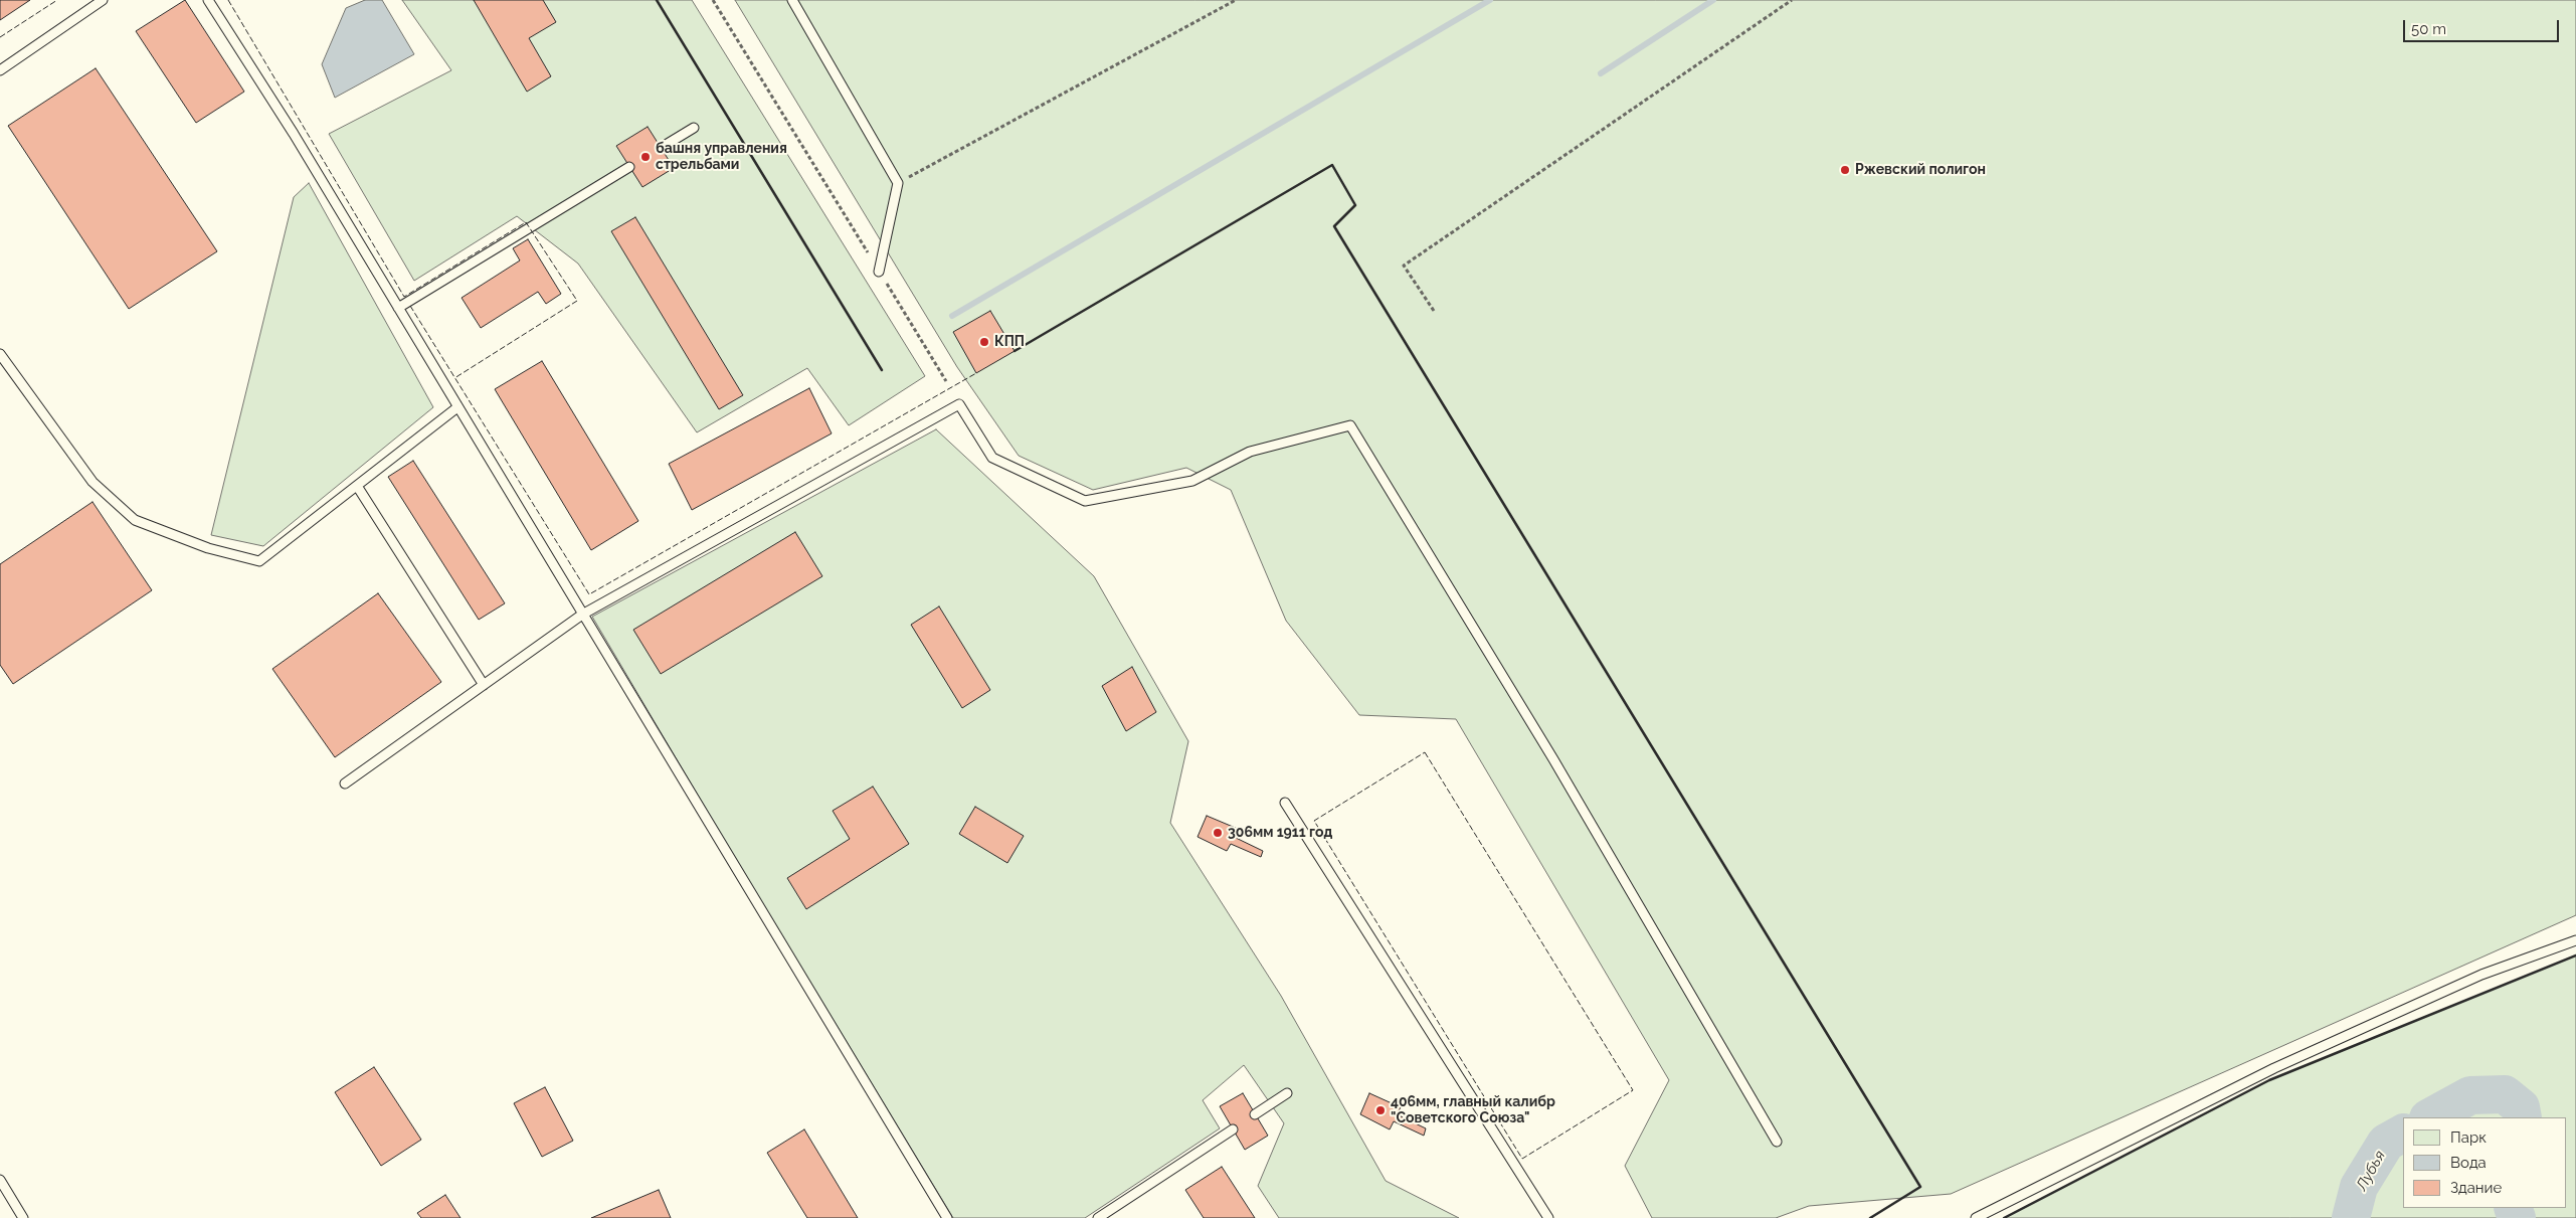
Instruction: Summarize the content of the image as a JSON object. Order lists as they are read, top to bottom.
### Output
{
  "water": ["Лубья"],
  "places": [
    "башня управления стрельбами",
    "Ржевский полигон",
    "КПП",
    "306мм 1911 год",
    "406мм, главный калибр \"Советского Союза\""
  ],
  "legend": ["Парк", "Вода", "Здание"],
  "scale_bar": "50 m"
}
